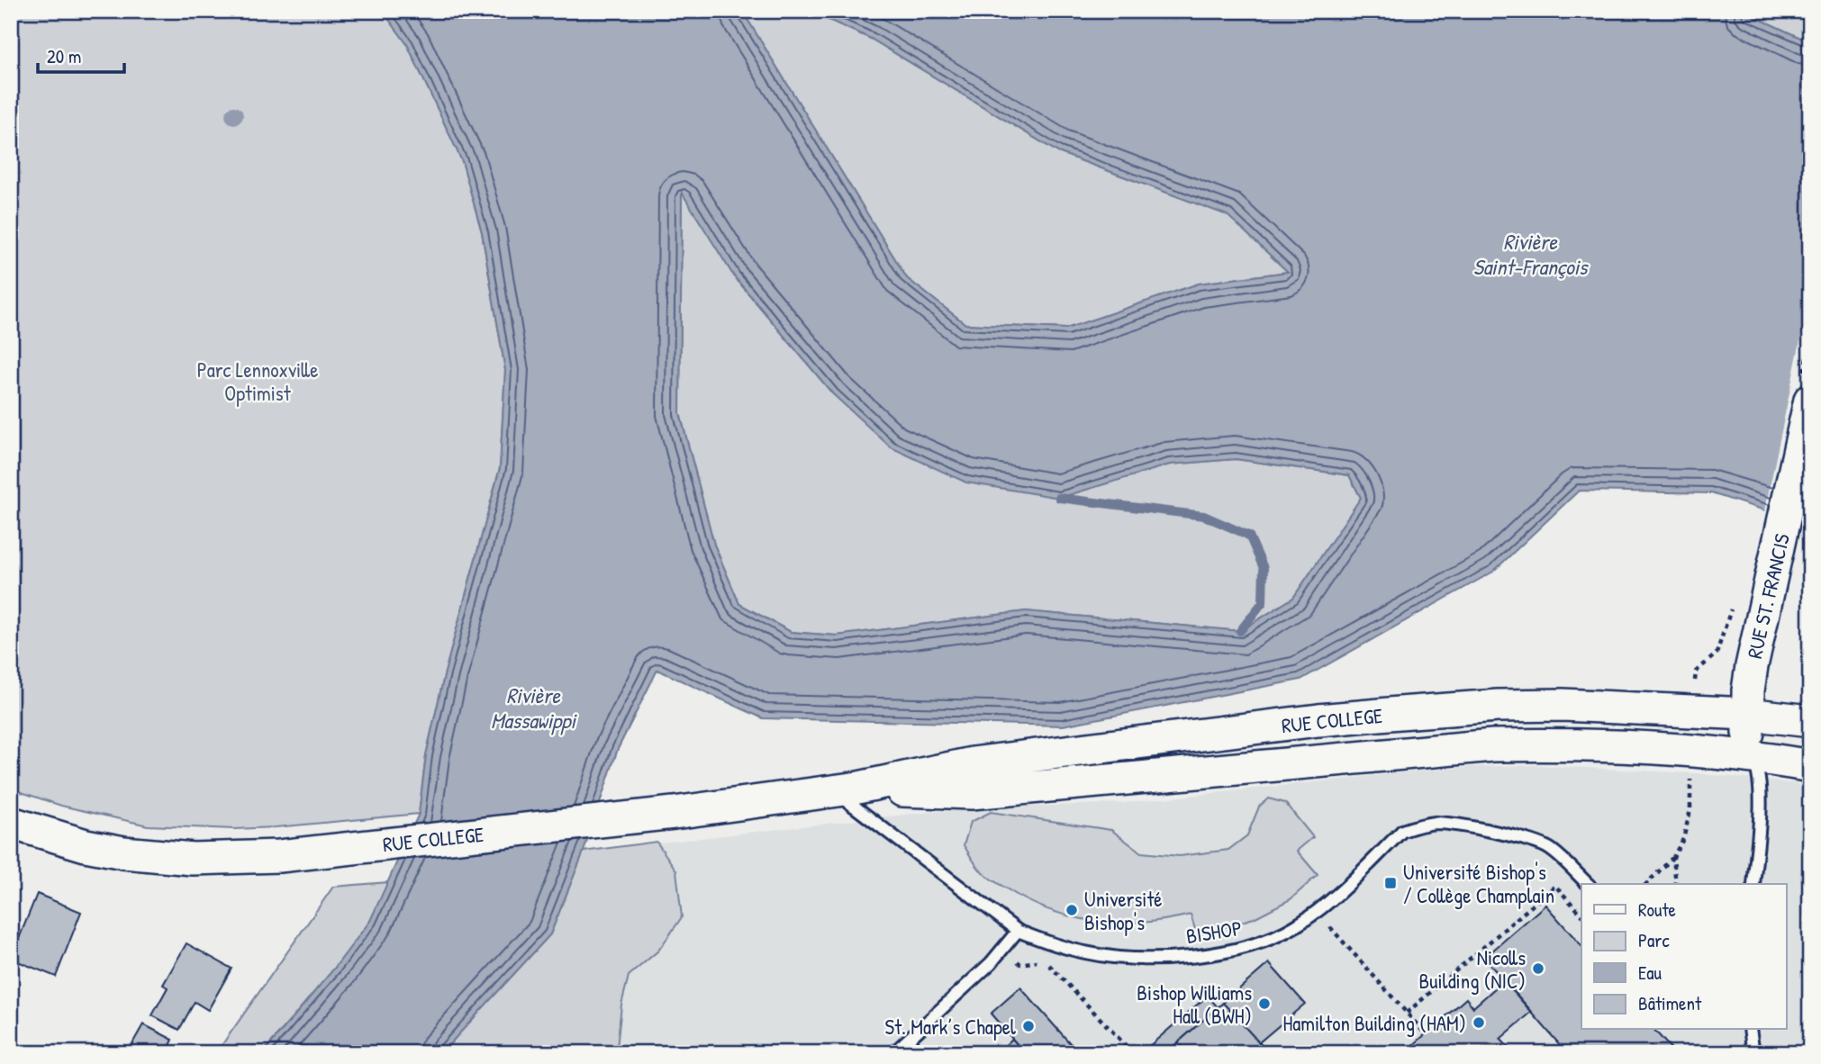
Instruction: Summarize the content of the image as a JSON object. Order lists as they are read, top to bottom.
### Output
{
  "streets": {
    "main road": ["RUE ST. FRANCIS", "RUE COLLEGE"],
    "lane": ["BISHOP"]
  },
  "crossings": [
    ["RUE ST. FRANCIS", "RUE COLLEGE"],
    ["RUE COLLEGE", "BISHOP"]
  ],
  "water": ["Rivière Saint-François", "Rivière Massawippi"],
  "parks": ["Parc Lennoxville Optimist"],
  "places": {
    "transit": ["Université Bishop's / Collège Champlain"],
    "other": [
      "Université Bishop's",
      "Nicolls Building (NIC)",
      "Bishop Williams Hall (BWH)",
      "Hamilton Building (HAM)",
      "St. Mark’s Chapel"
    ]
  },
  "legend": [
    "Route",
    "Parc",
    "Eau",
    "Bâtiment"
  ],
  "scale_bar": "20 m"
}
